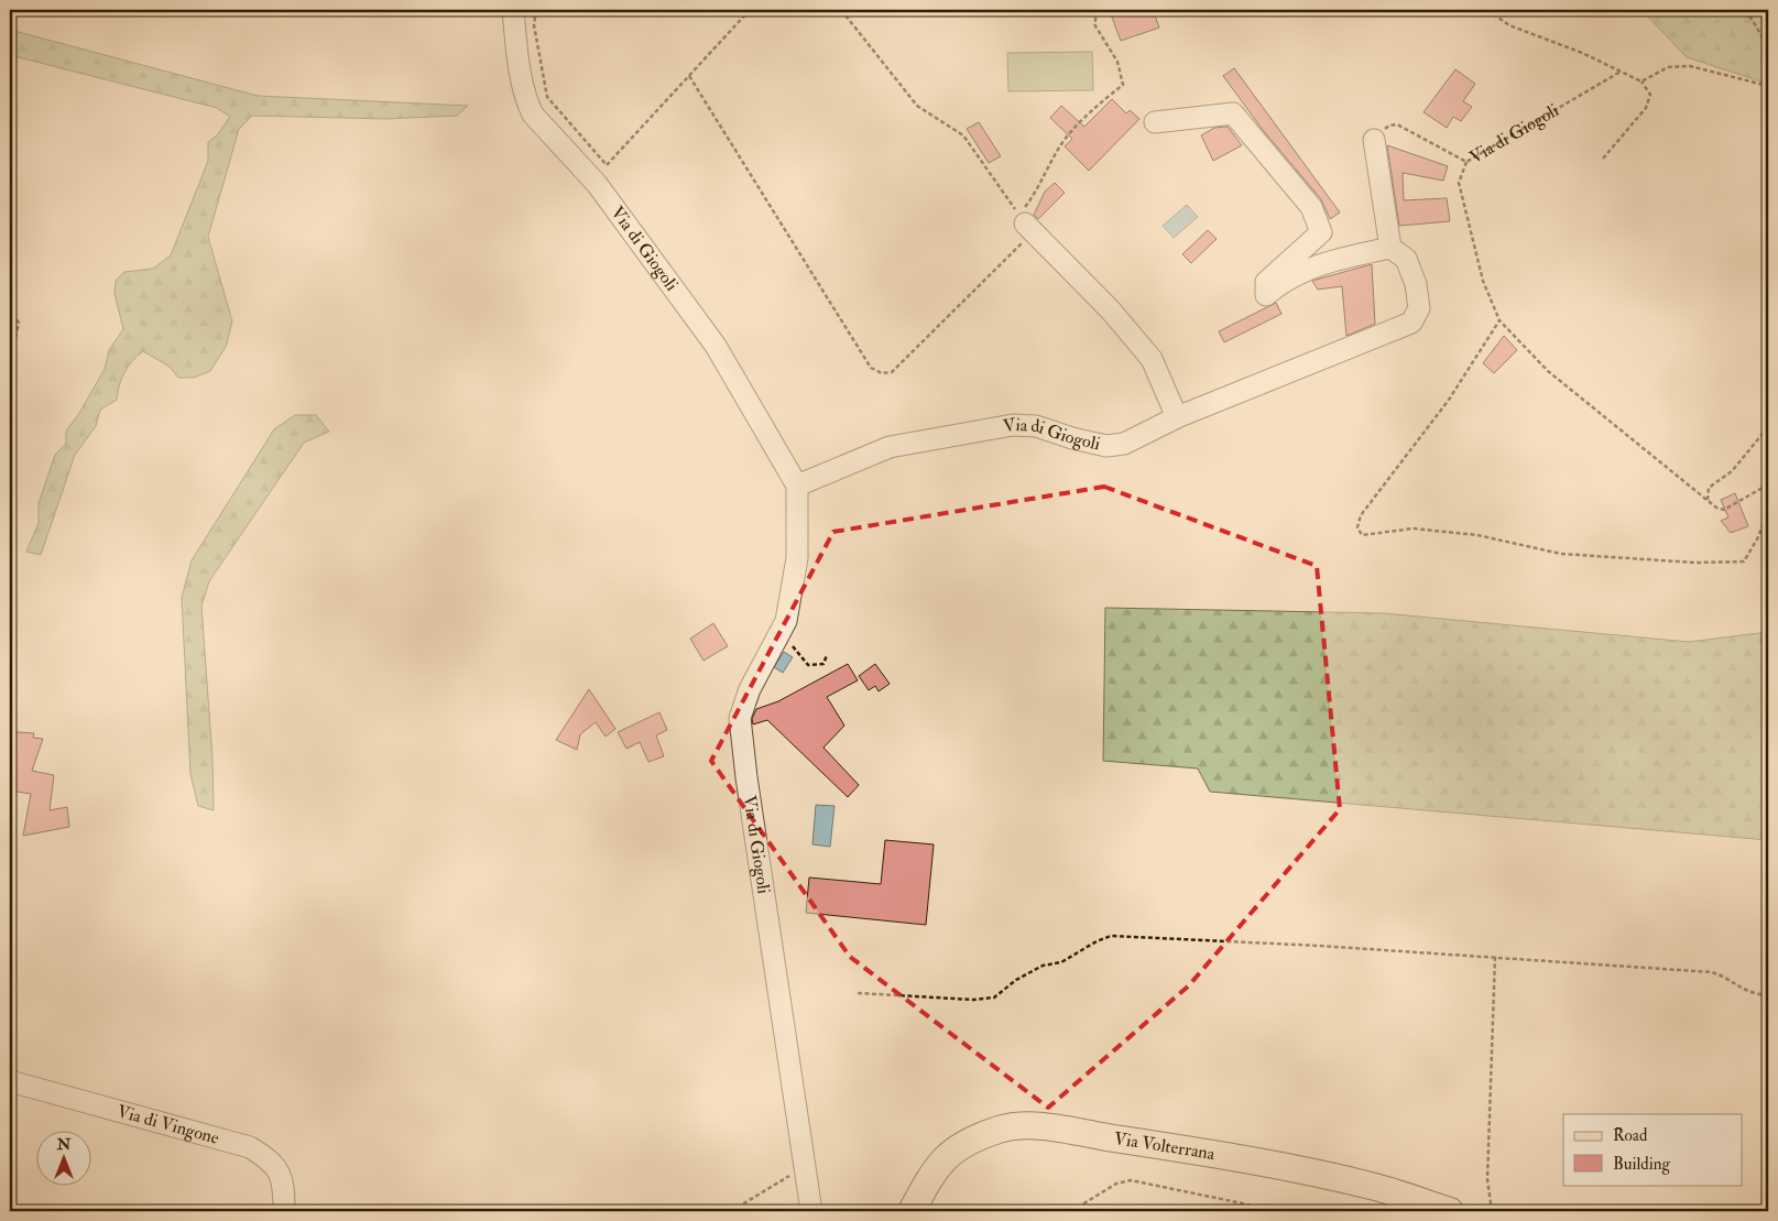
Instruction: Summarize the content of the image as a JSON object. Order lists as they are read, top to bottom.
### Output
{
  "streets": {
    "main road": ["Via Volterrana"],
    "street": ["Via di Giogoli", "Via di Vingone"]
  },
  "legend": ["Road", "Building"],
  "north": "top"
}
